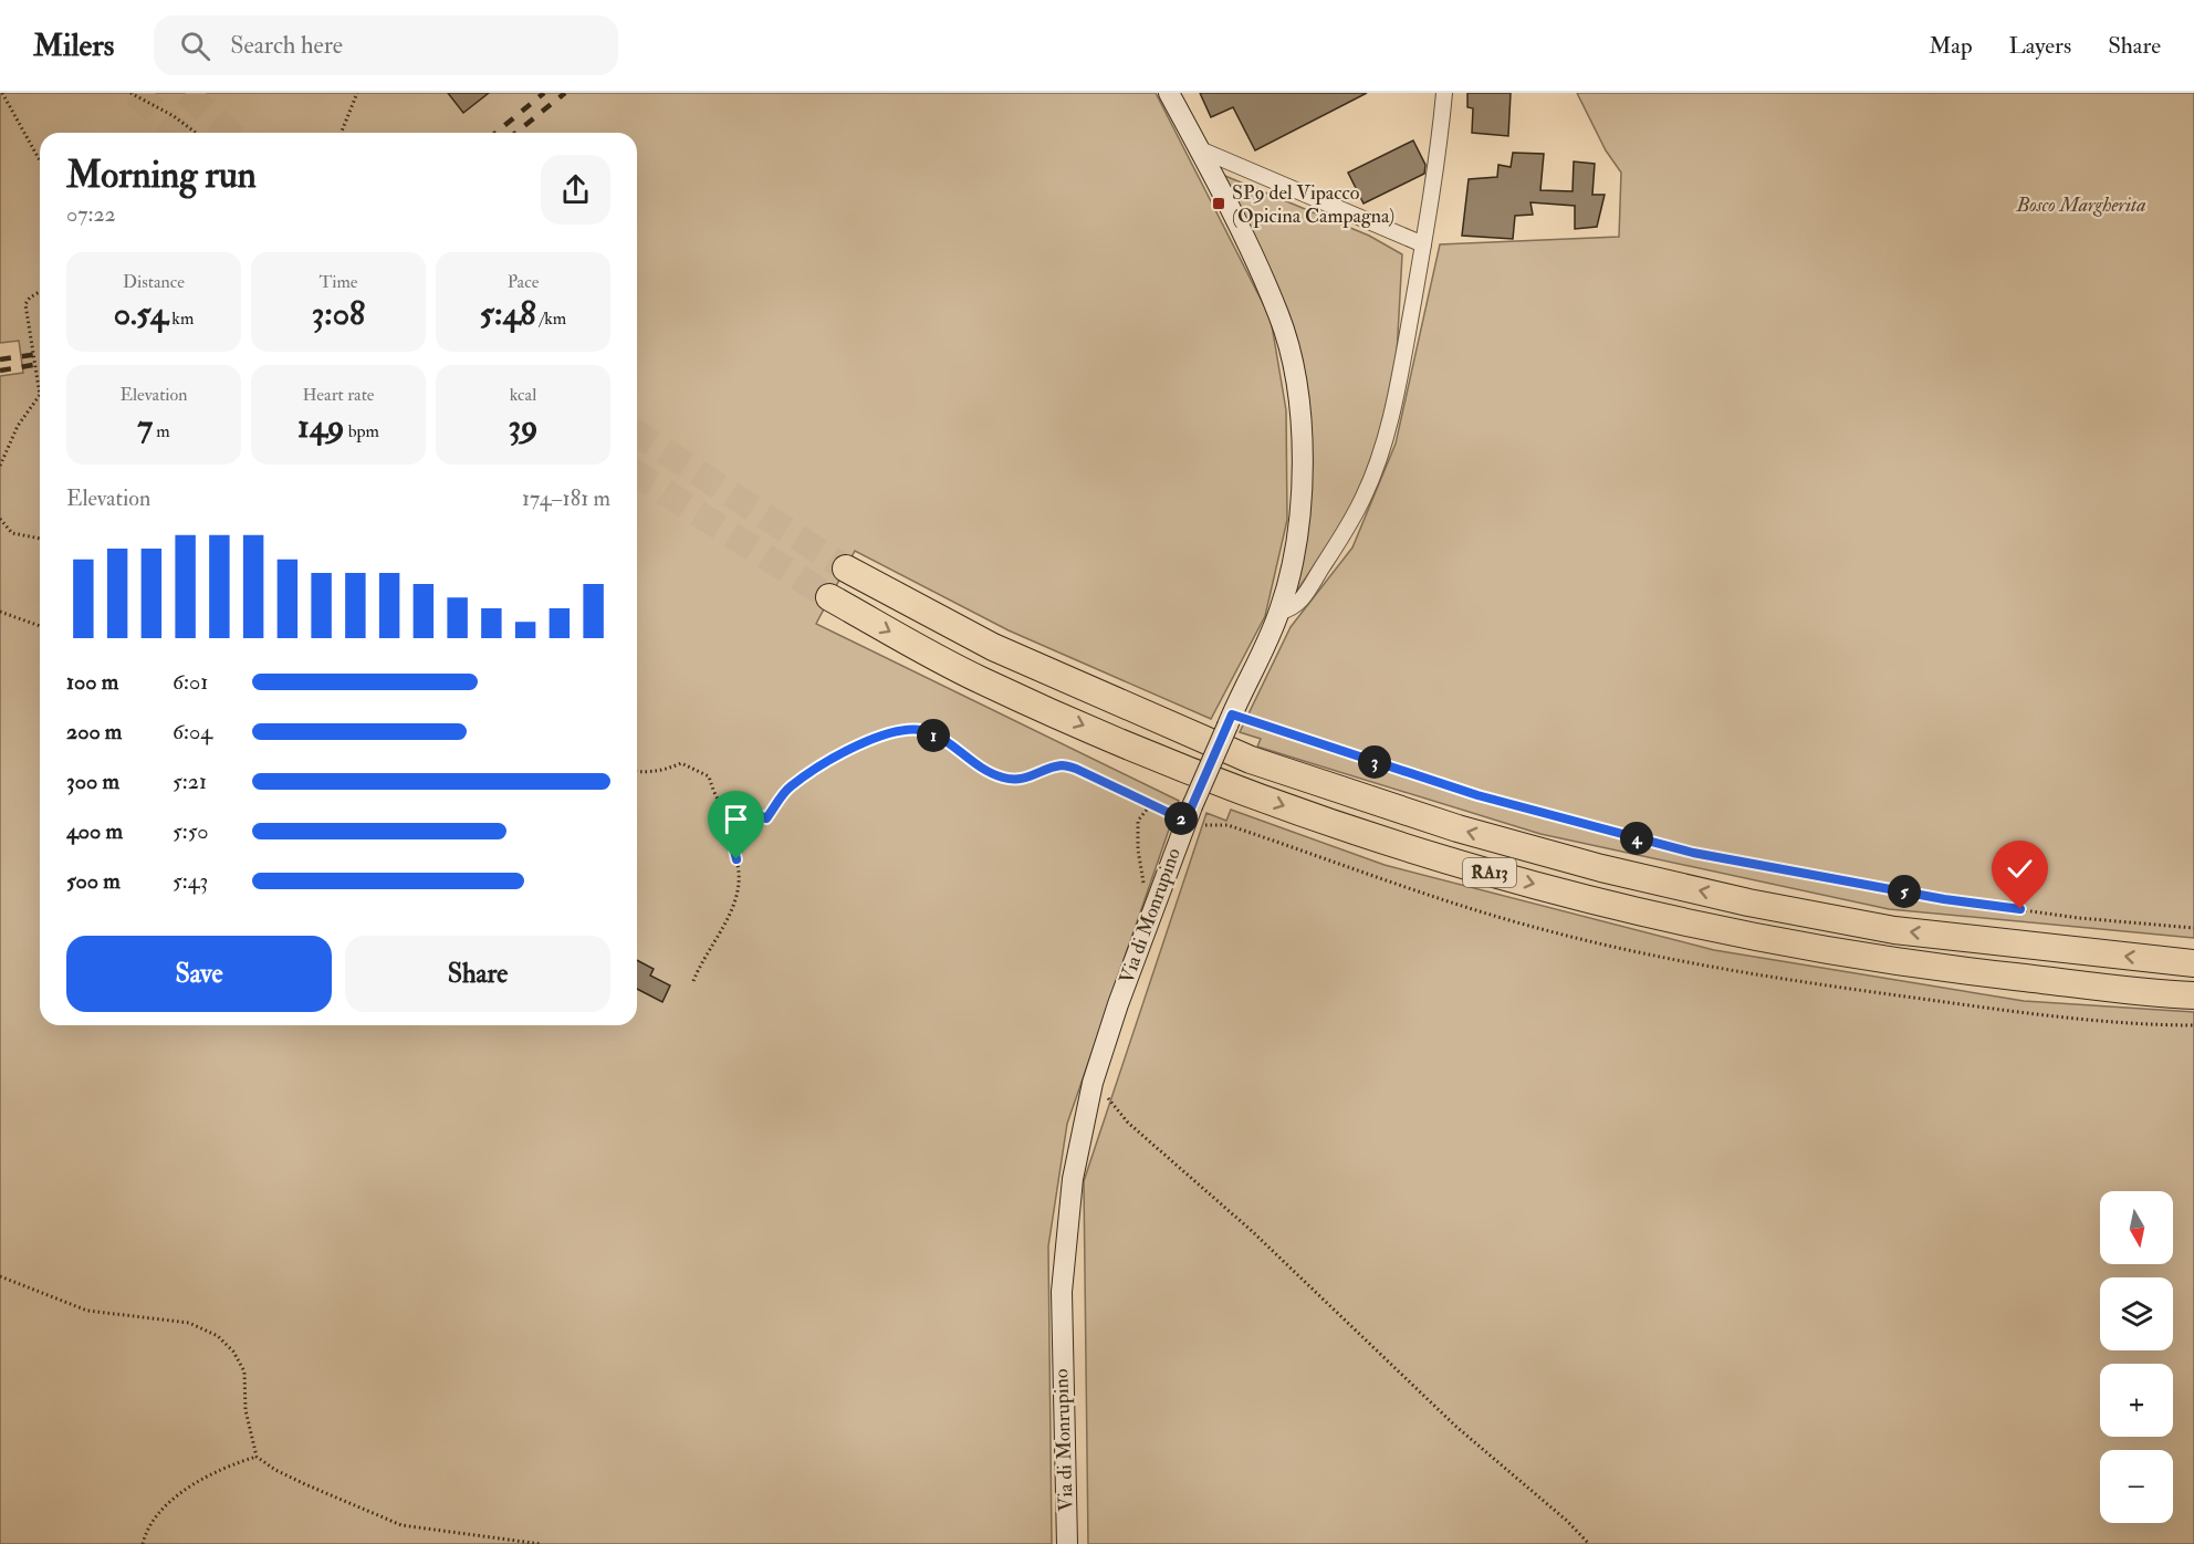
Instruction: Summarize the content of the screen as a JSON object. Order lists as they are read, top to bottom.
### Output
{
  "streets": {
    "highway": ["RA13"],
    "main road": ["Via di Monrupino"]
  },
  "parks": ["Bosco Margherita"],
  "places": {
    "transit": ["SP9 del Vipacco (Opicina Campagna)"]
  },
  "north": "bottom",
  "page": {
    "header": "Milers",
    "search": "Search here",
    "nav": ["Map", "Layers", "Share"],
    "heading": ["Morning run", "07:22"],
    "stats": [
      ["Distance", "0.54 km"],
      ["Time", "3:08"],
      ["Pace", "5:48 /km"],
      ["Elevation", "7 m"],
      ["Heart rate", "149 bpm"],
      ["kcal", "39"]
    ],
    "chart": ["Elevation", "174–181 m"],
    "list": [
      {
        "name": "100 m",
        "note": "6:01"
      },
      {
        "name": "200 m",
        "note": "6:04"
      },
      {
        "name": "300 m",
        "note": "5:21"
      },
      {
        "name": "400 m",
        "note": "5:50"
      },
      {
        "name": "500 m",
        "note": "5:43"
      }
    ],
    "pins": [
      "1",
      "3",
      "2",
      "4",
      "5"
    ],
    "buttons": ["Save", "Share"],
    "map_buttons": ["+", "−"]
  }
}
